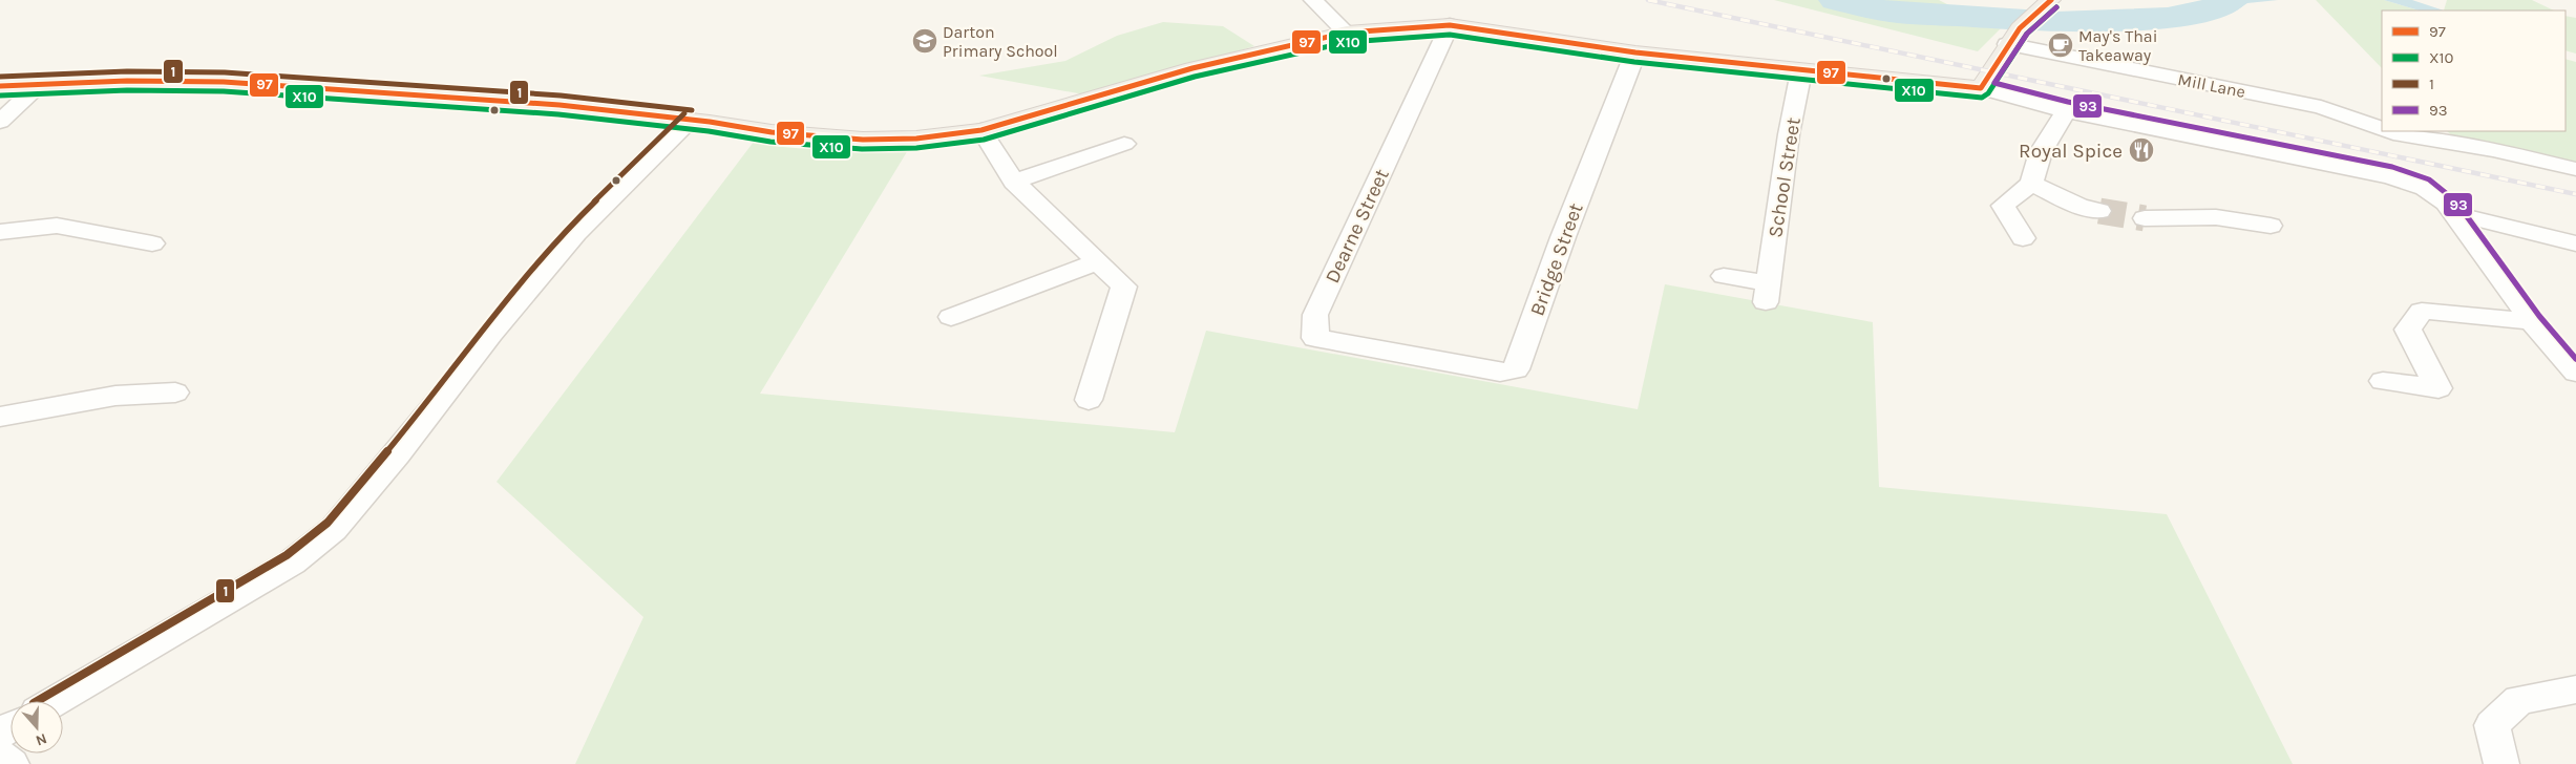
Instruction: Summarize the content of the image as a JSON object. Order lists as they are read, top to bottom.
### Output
{
  "streets": {
    "street": [
      "Mill Lane",
      "School Street",
      "Dearne Street",
      "Bridge Street"
    ]
  },
  "crossings": [
    ["Dearne Street", "Bridge Street"]
  ],
  "places": {
    "school or university": ["Darton Primary School"],
    "cafe": ["May's Thai Takeaway"],
    "restaurant": ["Royal Spice"]
  },
  "lines": [
    "transit line 97",
    "transit line X10",
    "transit line 93",
    "transit line 1"
  ],
  "legend": [
    "97",
    "X10",
    "1",
    "93"
  ],
  "north": "bottom"
}
